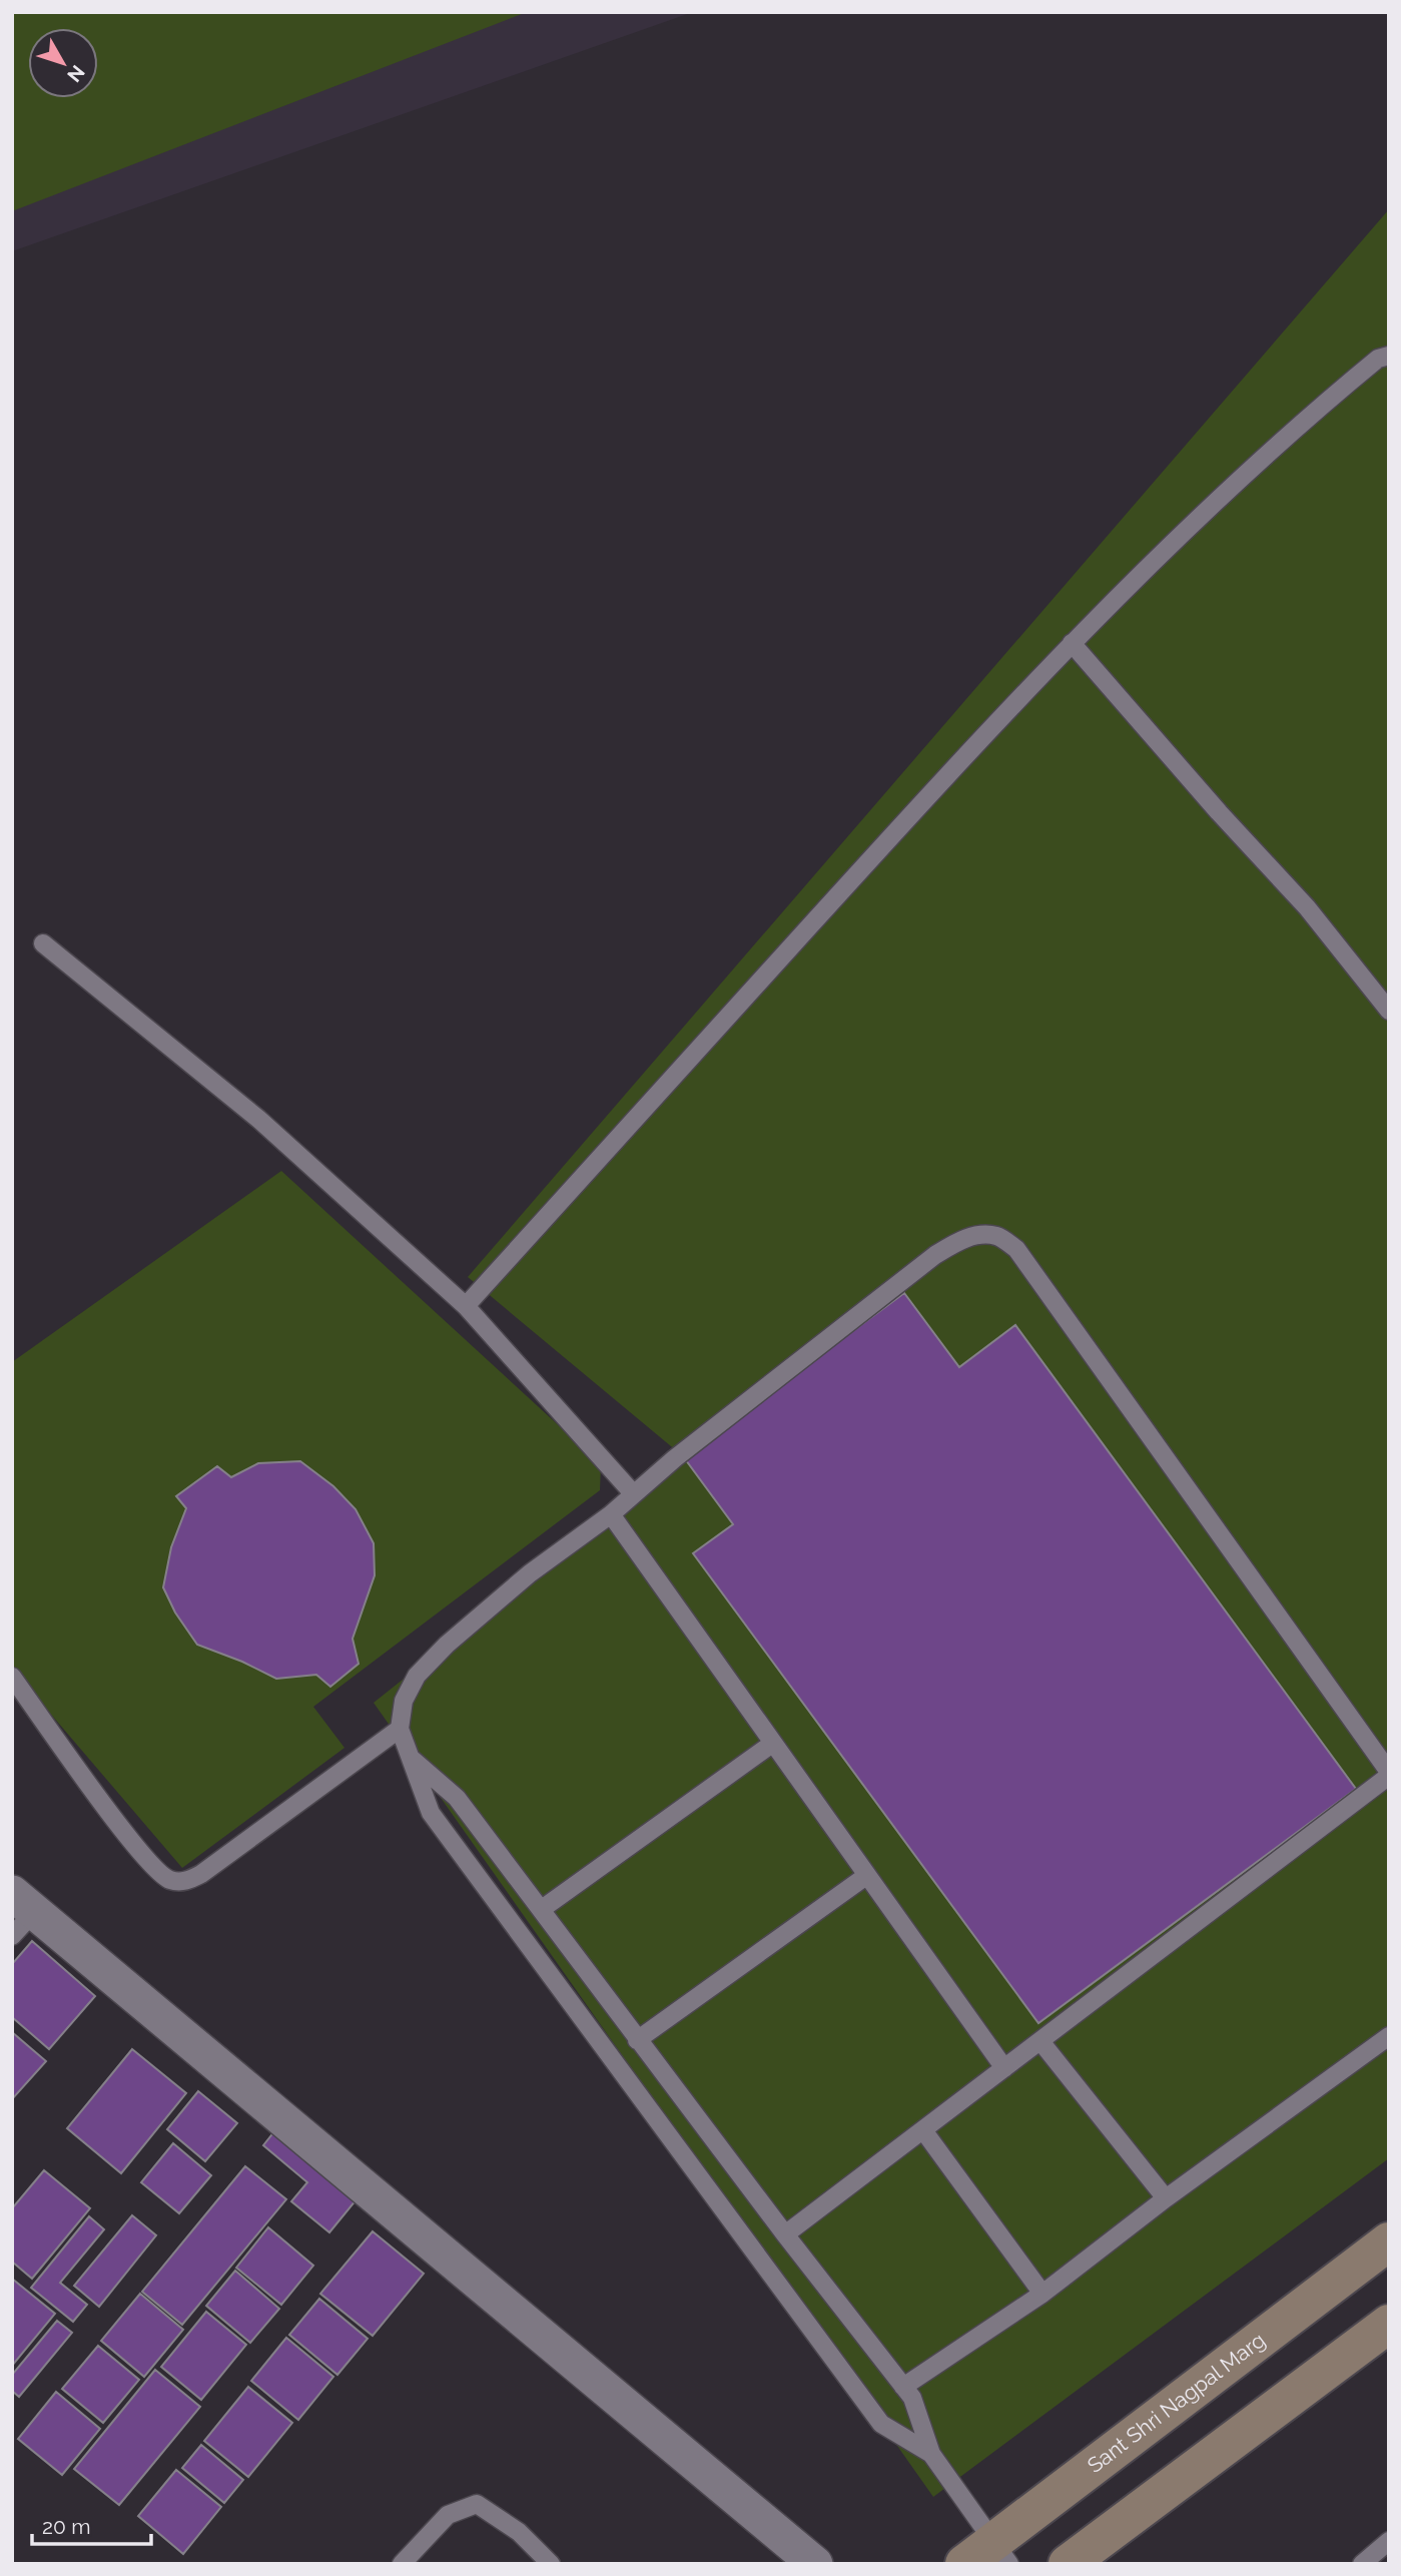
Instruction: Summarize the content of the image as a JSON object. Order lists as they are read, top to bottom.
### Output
{
  "streets": {
    "main road": ["Sant Shri Nagpal Marg"]
  },
  "scale_bar": "20 m",
  "north": "bottom right"
}
